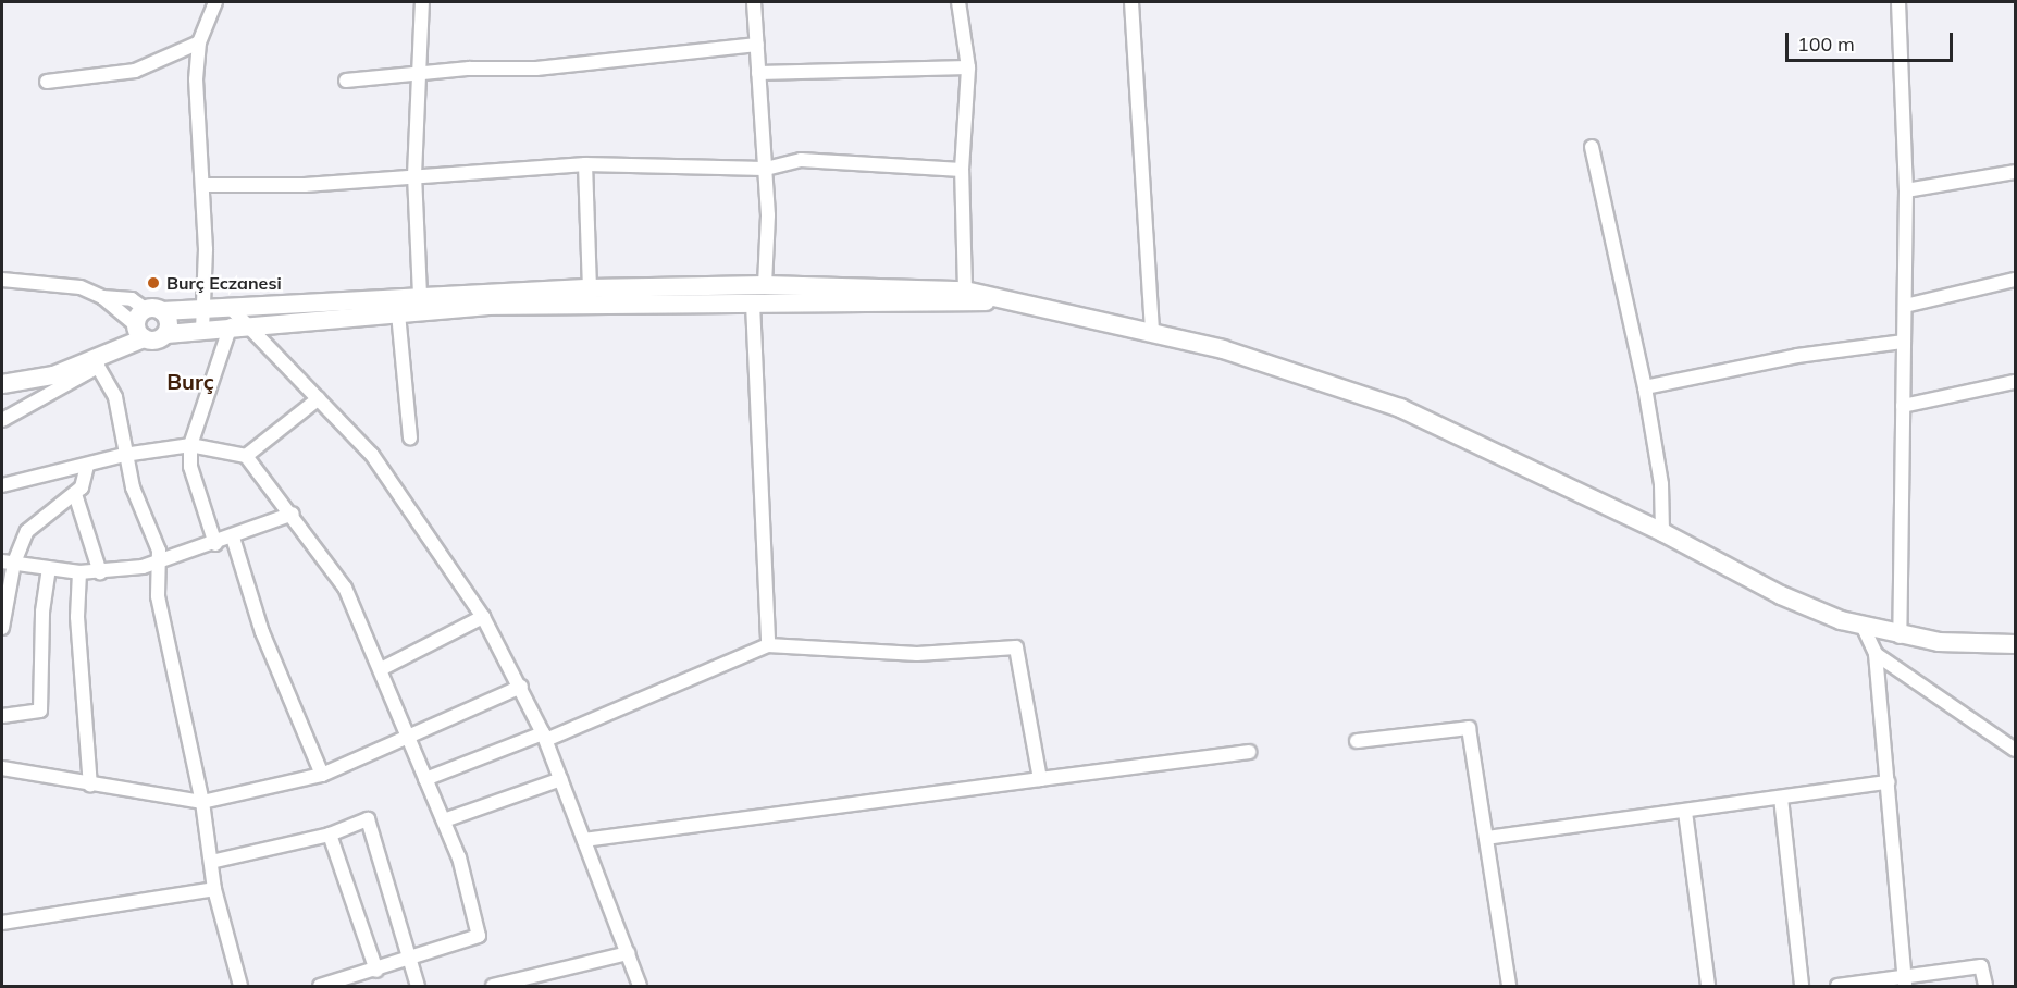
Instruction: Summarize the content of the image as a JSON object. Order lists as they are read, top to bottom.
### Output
{
  "districts": ["Burç"],
  "places": ["Burç Eczanesi"],
  "scale_bar": "100 m"
}
